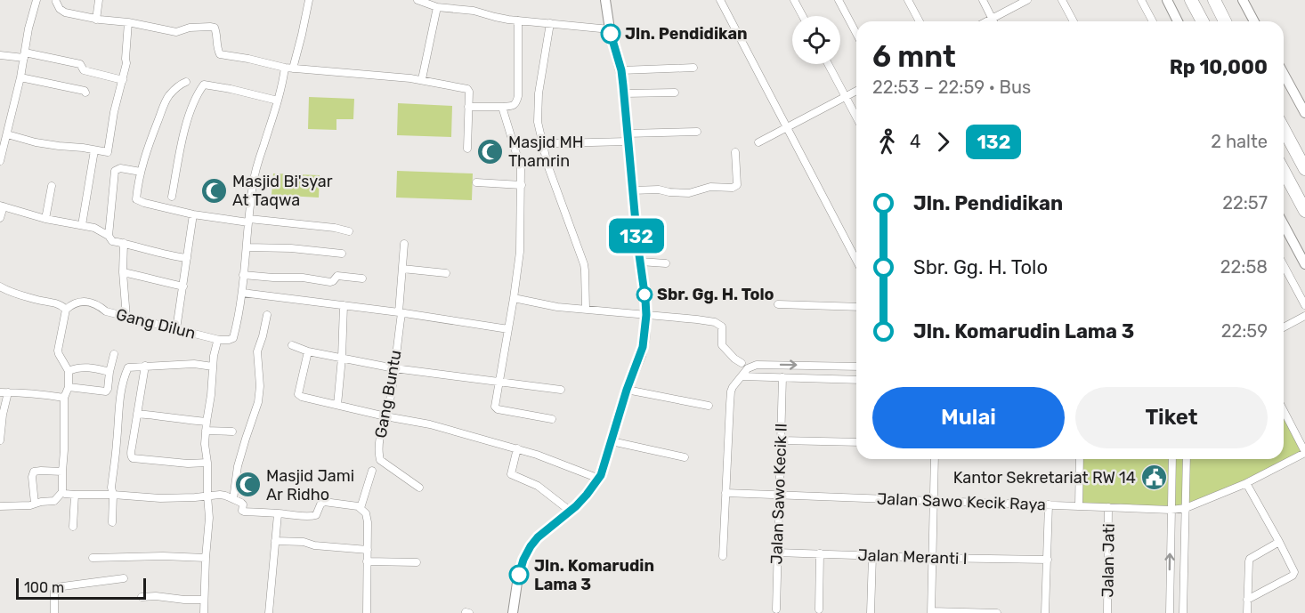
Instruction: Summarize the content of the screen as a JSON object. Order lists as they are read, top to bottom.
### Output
{
  "streets": {
    "street": [
      "Gang Dilun",
      "Gang Buntu",
      "Jalan Sawo Kecik II",
      "Jalan Sawo Kecik Raya",
      "Jalan Meranti I",
      "Jalan Jati"
    ]
  },
  "crossings": [
    ["Jalan Sawo Kecik II", "Jalan Sawo Kecik Raya"],
    ["Jalan Sawo Kecik II", "Jalan Meranti I"],
    ["Jalan Sawo Kecik Raya", "Jalan Jati"]
  ],
  "places": {
    "other": ["Jln. Pendidikan", "Sbr. Gg. H. Tolo", "Jln. Komarudin Lama 3"],
    "mosque": ["Masjid MH Thamrin", "Masjid Bi'syar At Taqwa", "Masjid Jami Ar Ridho"],
    "public building": ["Kantor Sekretariat RW 14"]
  },
  "lines": ["bus line 132"],
  "scale_bar": "100 m",
  "page": {
    "on_map": "132",
    "heading": ["6 mnt", "22:53 – 22:59 · Bus", "Rp 10,000"],
    "legs": ["4", "132", "2 halte"],
    "list": [
      {
        "name": "Jln. Pendidikan",
        "value": "22:57"
      },
      {
        "name": "Sbr. Gg. H. Tolo",
        "value": "22:58"
      },
      {
        "name": "Jln. Komarudin Lama 3",
        "value": "22:59"
      }
    ],
    "buttons": ["Mulai", "Tiket"],
    "scale": "100 m"
  }
}
